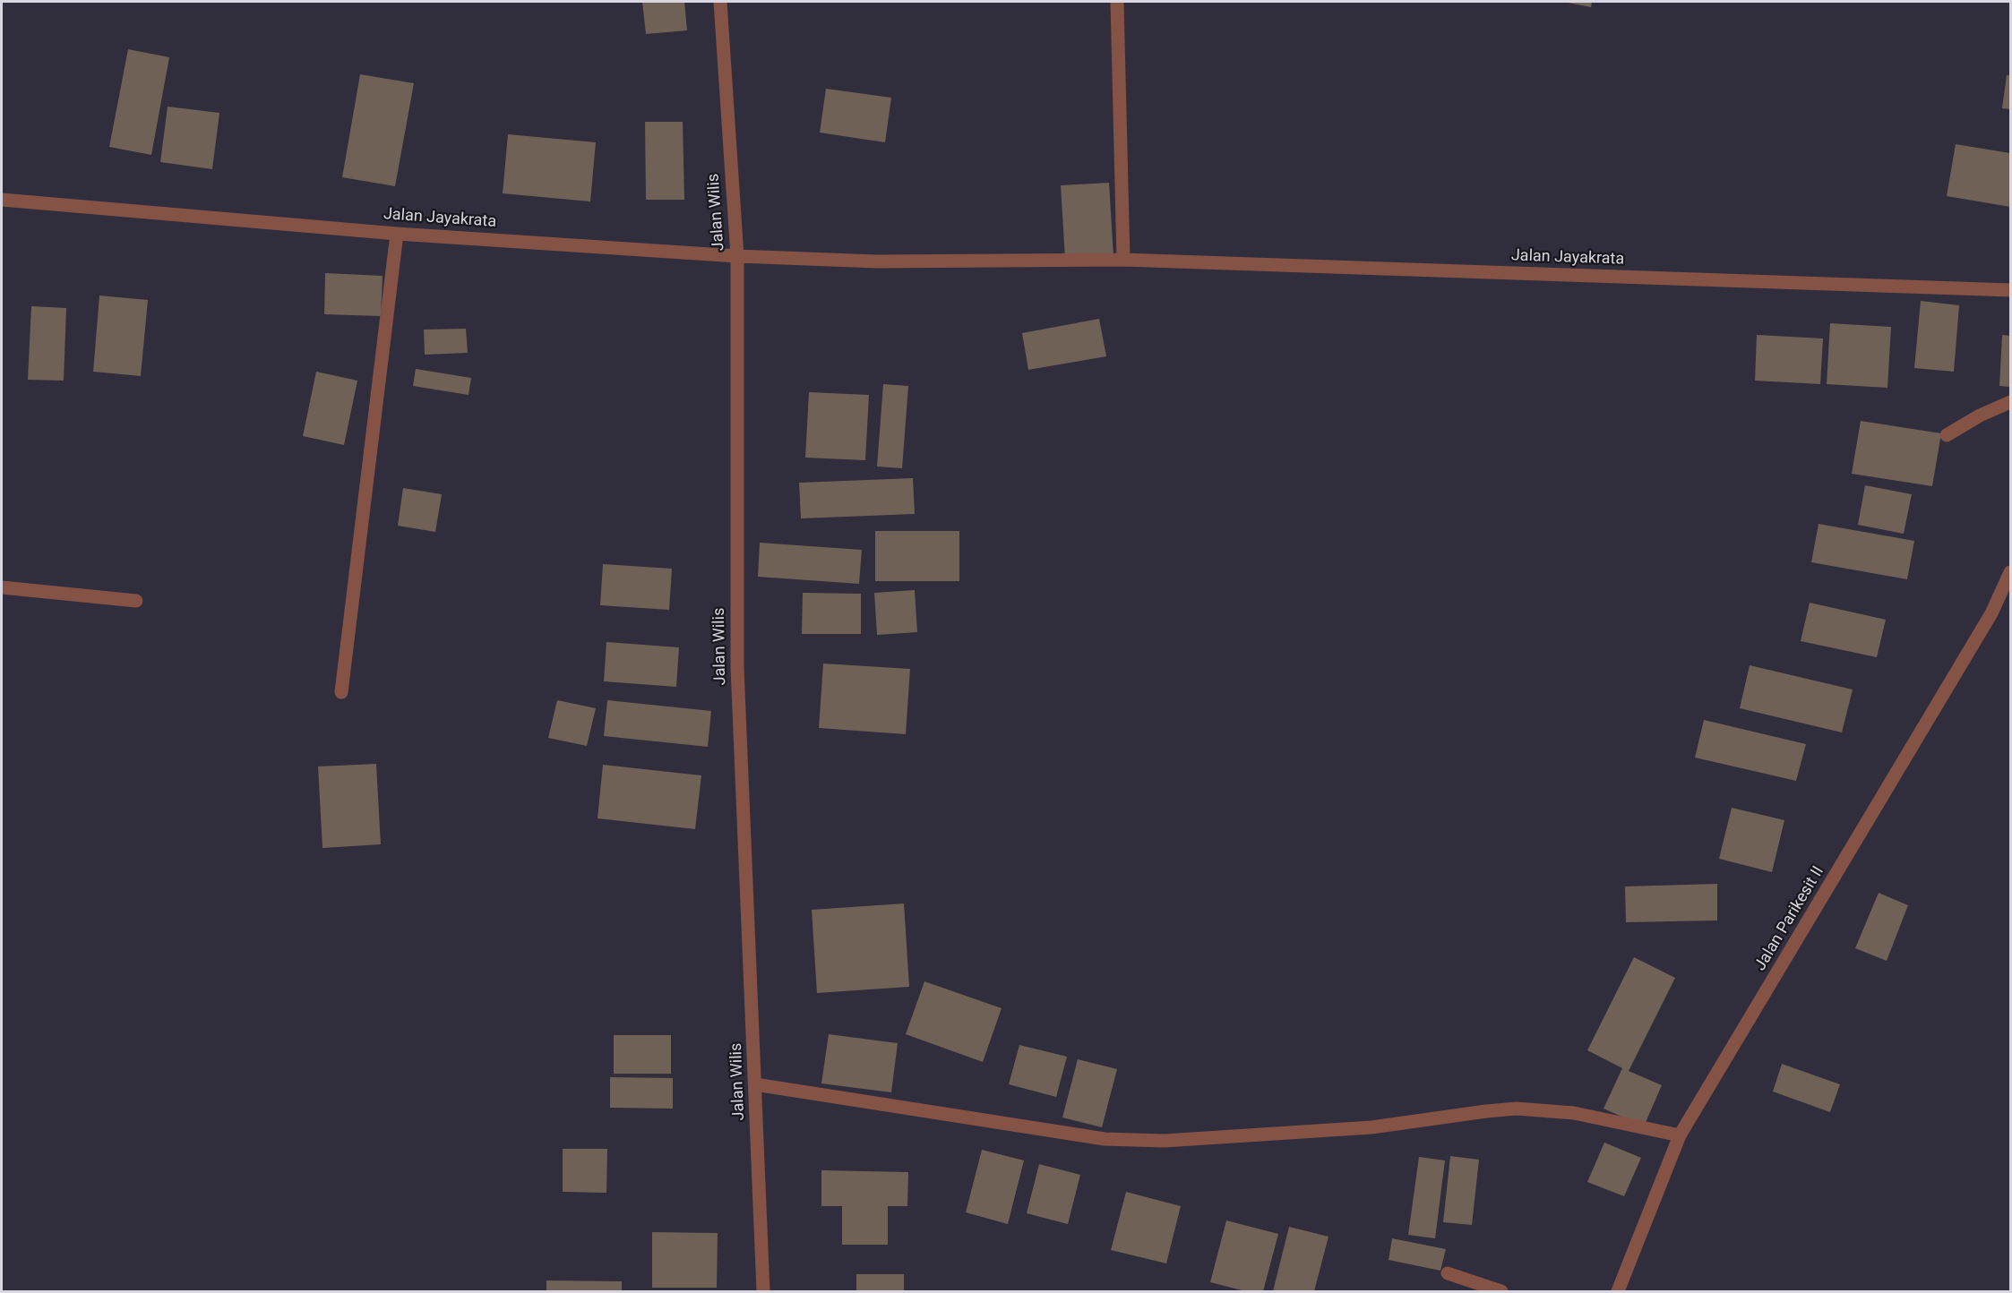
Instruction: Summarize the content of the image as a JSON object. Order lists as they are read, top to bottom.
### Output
{
  "streets": {
    "street": ["Jalan Wilis", "Jalan Jayakrata", "Jalan Parikesit II"]
  },
  "crossings": [
    ["Jalan Wilis", "Jalan Jayakrata"]
  ]
}
